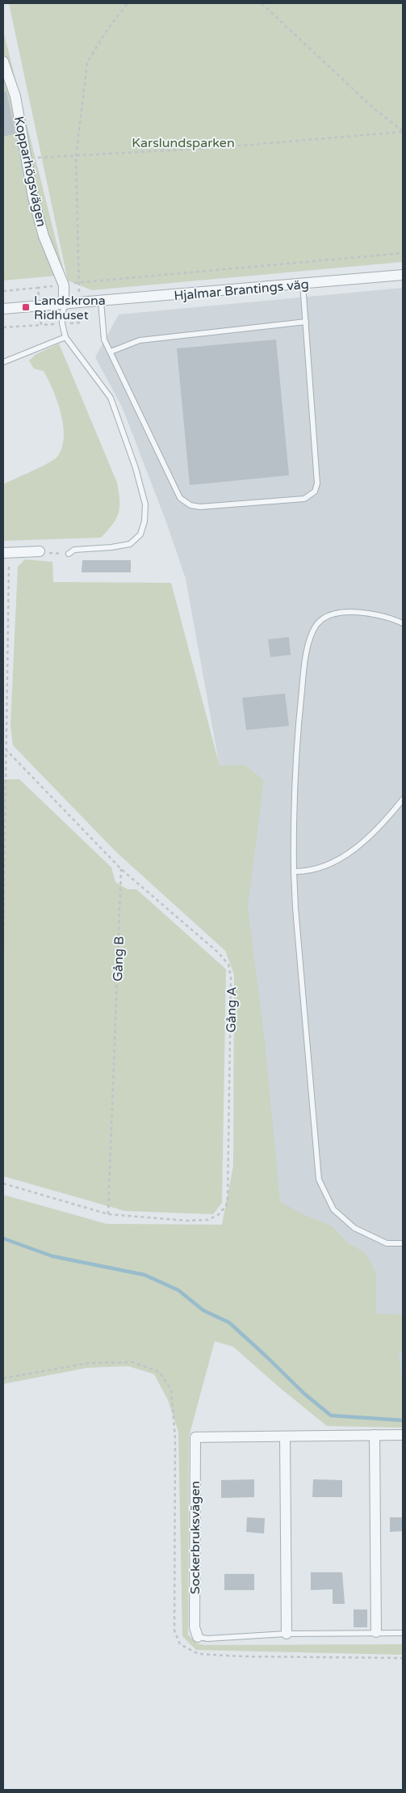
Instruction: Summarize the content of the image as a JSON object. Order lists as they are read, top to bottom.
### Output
{
  "streets": {
    "street": ["Kopparhögsvägen", "Hjalmar Brantings väg", "Sockerbruksvägen"],
    "path": ["Gång B", "Gång A"]
  },
  "crossings": [
    ["Kopparhögsvägen", "Hjalmar Brantings väg"],
    ["Gång B", "Gång A"]
  ],
  "parks": ["Karslundsparken"],
  "places": {
    "transit": ["Landskrona Ridhuset"]
  }
}
